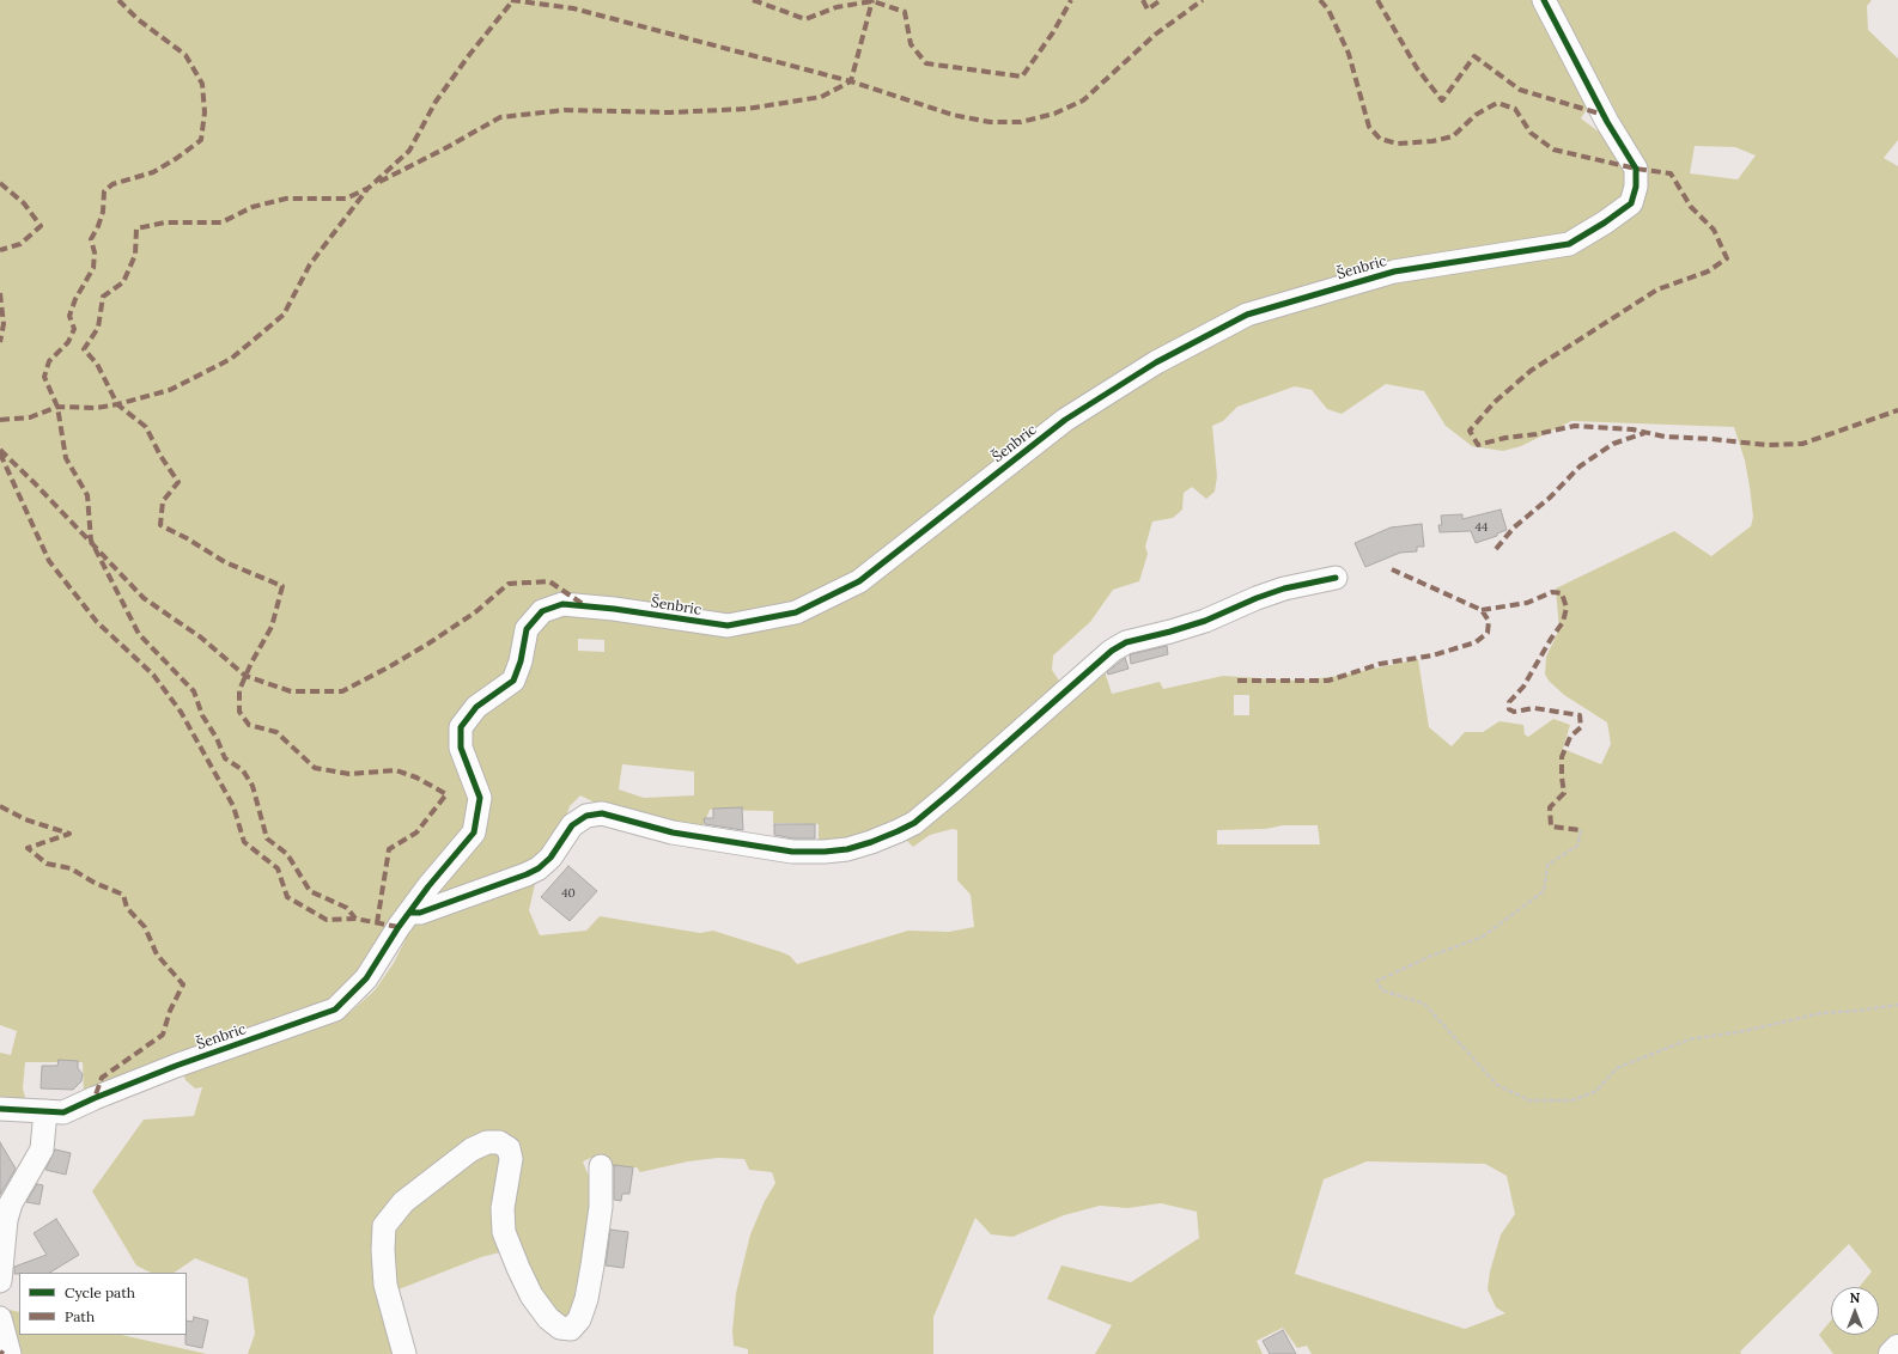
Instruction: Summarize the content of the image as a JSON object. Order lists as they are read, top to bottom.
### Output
{
  "streets": {
    "street": ["Šenbric"]
  },
  "house_numbers": ["44", "40"],
  "legend": ["Cycle path", "Path"],
  "north": "top"
}
